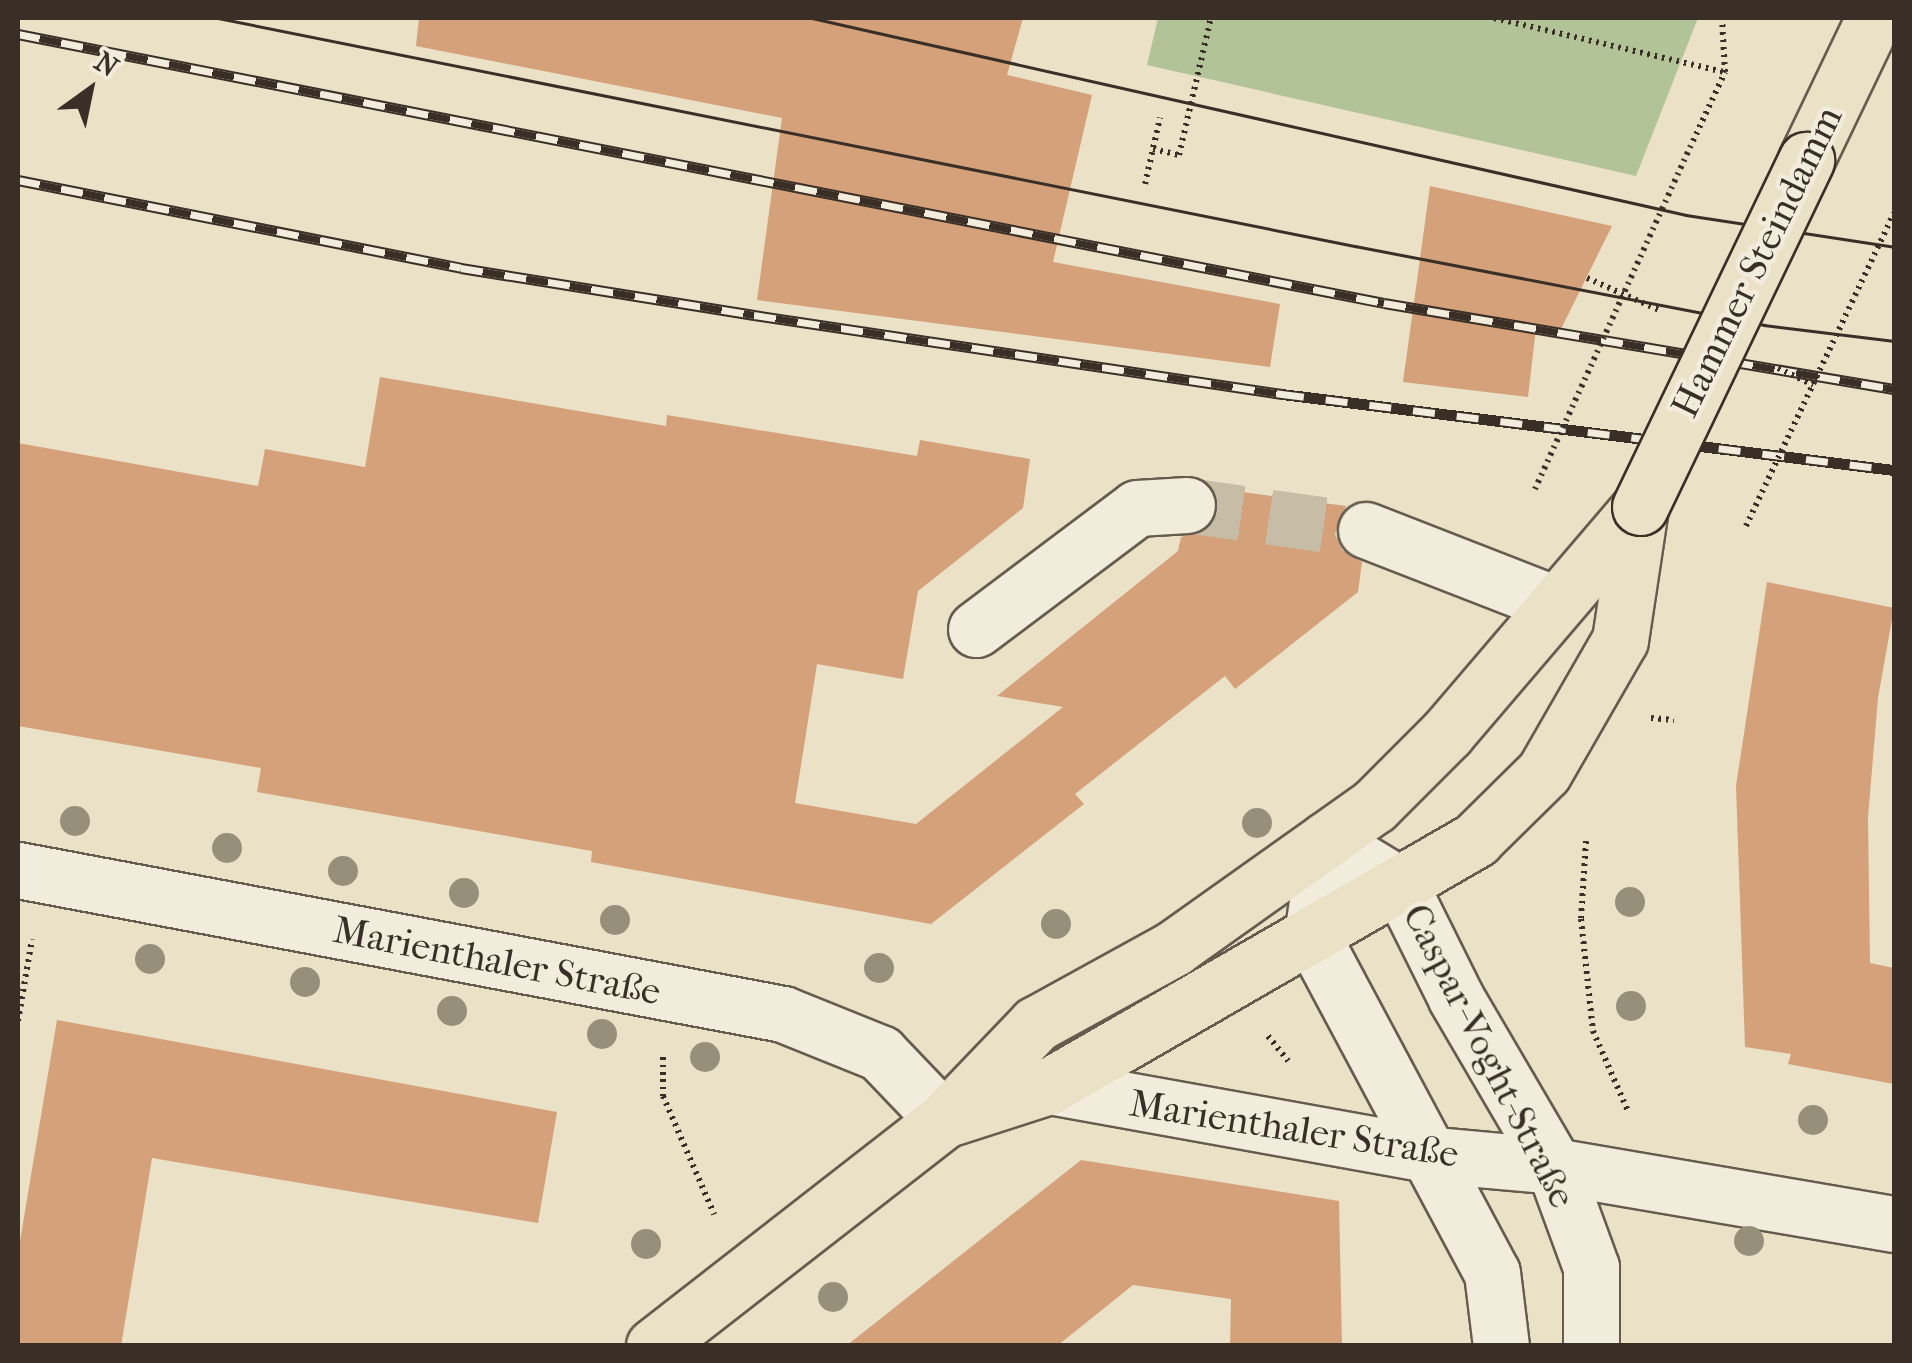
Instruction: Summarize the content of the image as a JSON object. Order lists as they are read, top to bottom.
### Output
{
  "streets": {
    "main road": ["Hammer Steindamm"],
    "street": ["Marienthaler Straße", "Caspar-Voght-Straße"]
  },
  "crossings": [
    ["Hammer Steindamm", "Marienthaler Straße"],
    ["Hammer Steindamm", "Caspar-Voght-Straße"],
    ["Marienthaler Straße", "Caspar-Voght-Straße"]
  ],
  "north": "top right"
}
